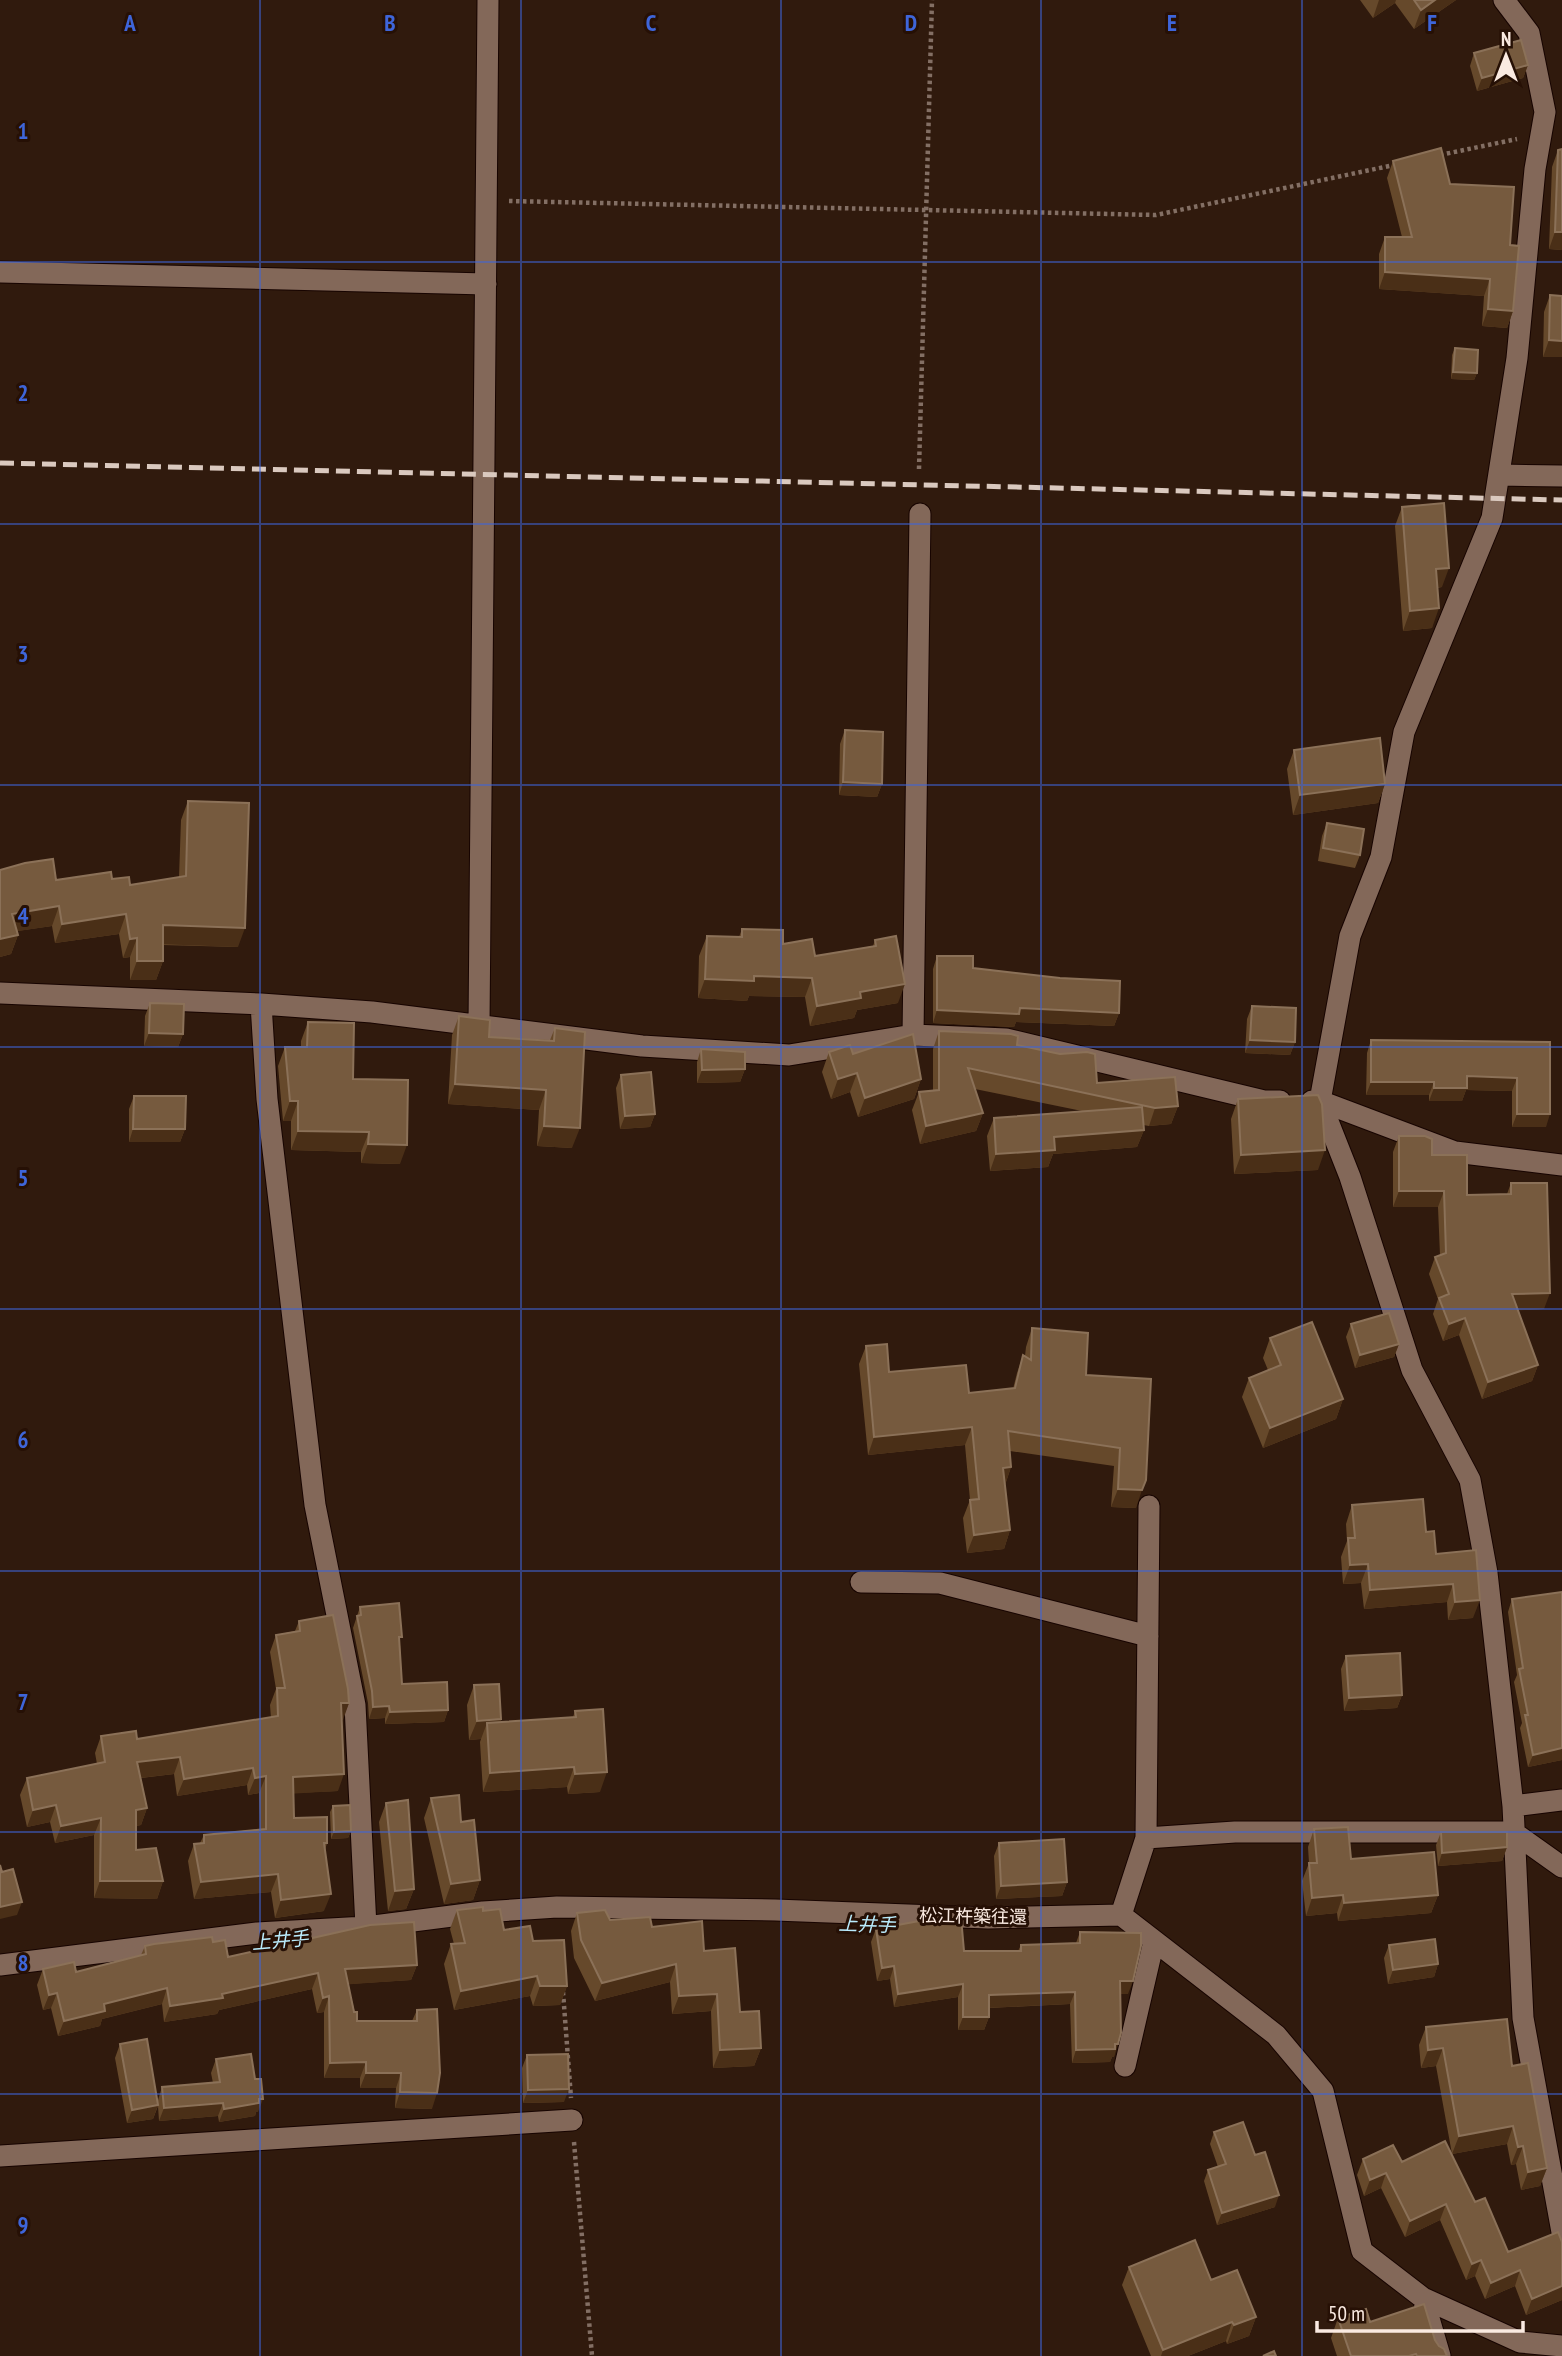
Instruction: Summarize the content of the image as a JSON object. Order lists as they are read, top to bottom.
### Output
{
  "streets": {
    "street": ["松江杵築往還"]
  },
  "water": ["上井手"],
  "scale_bar": "50 m",
  "north": "top",
  "grid": {
    "columns": [
      "A",
      "B",
      "C",
      "D",
      "E",
      "F"
    ],
    "rows": [
      "1",
      "2",
      "3",
      "4",
      "5",
      "6",
      "7",
      "8",
      "9"
    ]
  }
}
